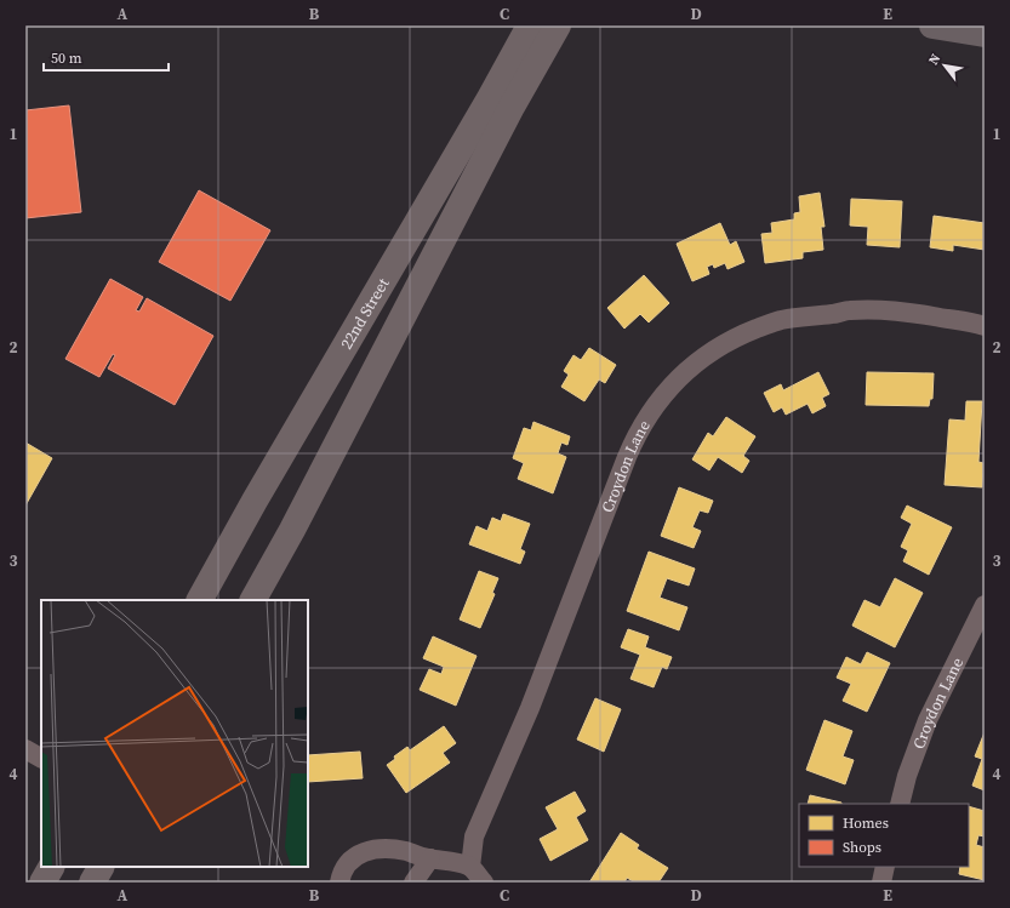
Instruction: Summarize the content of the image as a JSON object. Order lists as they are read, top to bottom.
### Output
{
  "streets": {
    "main road": ["22nd Street"],
    "street": ["Croydon Lane"]
  },
  "legend": ["Homes", "Shops"],
  "scale_bar": "50 m",
  "north": "top left",
  "grid": {
    "columns": [
      "A",
      "B",
      "C",
      "D",
      "E"
    ],
    "rows": [
      "1",
      "2",
      "3",
      "4"
    ]
  }
}
